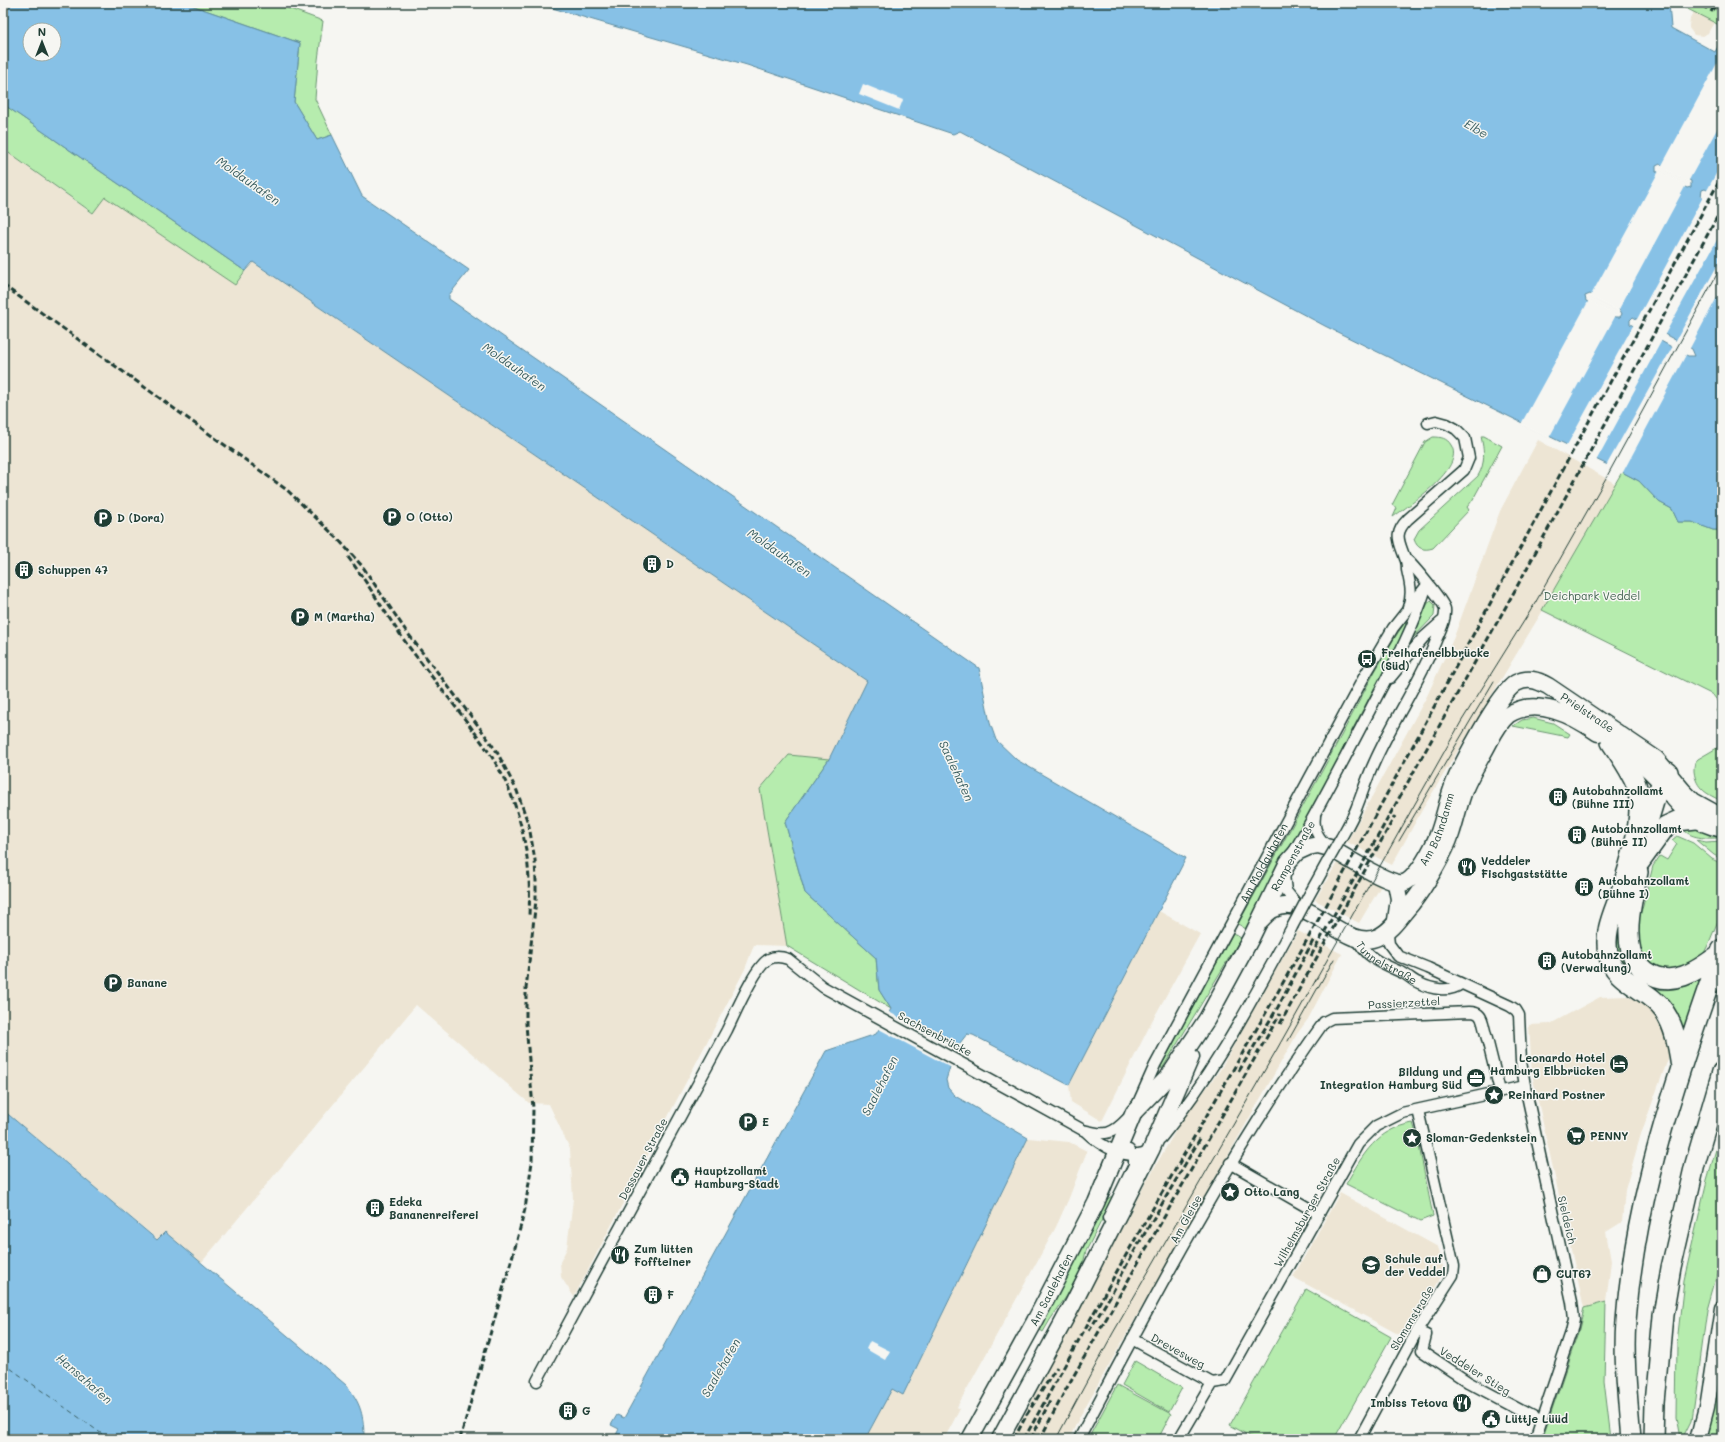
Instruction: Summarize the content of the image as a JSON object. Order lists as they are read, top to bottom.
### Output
{
  "streets": {
    "main road": [
      "Prielstraße",
      "Am Bahndamm",
      "Rampenstraße",
      "Am Moldauhafen",
      "Tunnelstraße",
      "Am Saalehafen"
    ],
    "street": [
      "Passierzettel",
      "Sachsenbrücke",
      "Dessauer Straße",
      "Wilhelmsburger Straße",
      "Am Gleise",
      "Sieldeich",
      "Slomanstraße",
      "Drevesweg",
      "Veddeler Stieg"
    ]
  },
  "crossings": [
    ["Prielstraße", "Am Bahndamm"],
    ["Am Bahndamm", "Tunnelstraße"],
    ["Rampenstraße", "Am Moldauhafen"],
    ["Rampenstraße", "Tunnelstraße"],
    ["Rampenstraße", "Sachsenbrücke"],
    ["Rampenstraße", "Am Saalehafen"],
    ["Am Moldauhafen", "Sachsenbrücke"],
    ["Am Moldauhafen", "Am Saalehafen"],
    ["Tunnelstraße", "Sieldeich"],
    ["Passierzettel", "Wilhelmsburger Straße"],
    ["Passierzettel", "Am Gleise"],
    ["Sachsenbrücke", "Dessauer Straße"],
    ["Sachsenbrücke", "Am Saalehafen"],
    ["Wilhelmsburger Straße", "Sieldeich"],
    ["Wilhelmsburger Straße", "Slomanstraße"],
    ["Wilhelmsburger Straße", "Drevesweg"],
    ["Am Gleise", "Drevesweg"],
    ["Sieldeich", "Veddeler Stieg"],
    ["Slomanstraße", "Veddeler Stieg"]
  ],
  "water": [
    "Elbe",
    "Moldauhafen",
    "Saalehafen",
    "Hansahafen"
  ],
  "parks": ["Deichpark Veddel"],
  "places": {
    "parking": [
      "O (Otto)",
      "D (Dora)",
      "M (Martha)",
      "Banane",
      "E"
    ],
    "building": [
      "D",
      "Schuppen 47",
      "Autobahnzollamt (Bühne III)",
      "Autobahnzollamt (Bühne II)",
      "Autobahnzollamt (Bühne I)",
      "Autobahnzollamt (Verwaltung)",
      "Edeka Bananenreiferei",
      "F",
      "G"
    ],
    "bus stop": ["Freihafenelbbrücke (Süd)"],
    "restaurant": ["Veddeler Fischgaststätte", "Zum lütten Foffteiner", "Imbiss Tetova"],
    "hotel": ["Leonardo Hotel Hamburg Elbbrücken"],
    "office": ["Bildung und Integration Hamburg Süd"],
    "place": ["Reinhard Postner", "Sloman-Gedenkstein", "Otto Lang"],
    "supermarket": ["PENNY"],
    "public building": ["Hauptzollamt Hamburg-Stadt", "Lüttje Lüüd"],
    "school or university": ["Schule auf der Veddel"],
    "shop": ["CUT67"]
  },
  "north": "top"
}
